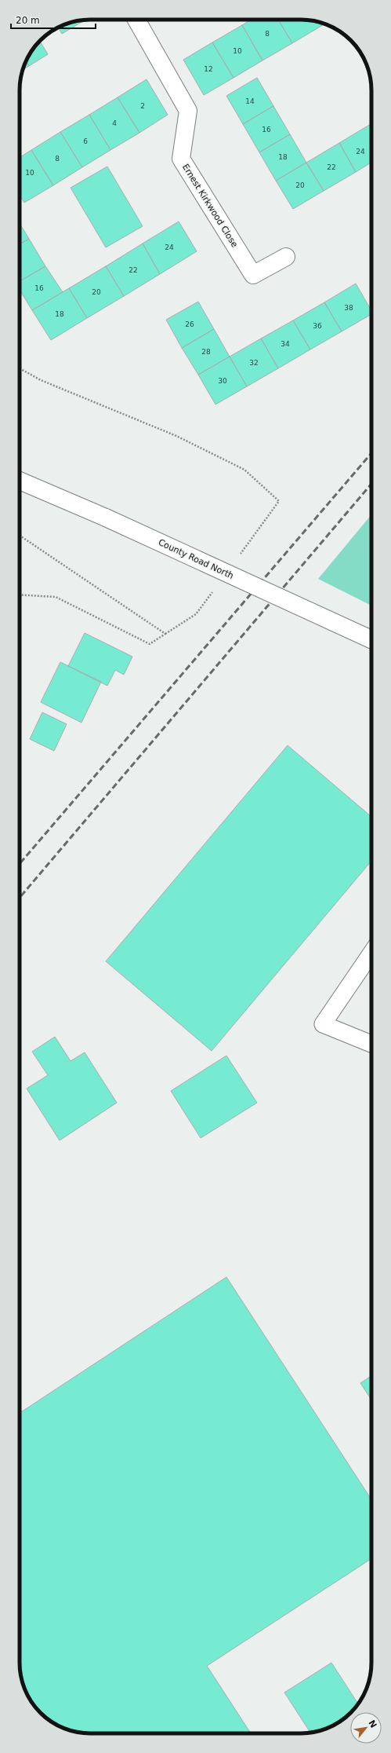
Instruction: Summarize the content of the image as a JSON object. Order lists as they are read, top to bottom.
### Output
{
  "streets": {
    "street": ["Ernest Kirkwood Close", "County Road North"]
  },
  "house_numbers": [
    "8",
    "10",
    "12",
    "14",
    "2",
    "4",
    "16",
    "6",
    "24",
    "18",
    "8",
    "22",
    "10",
    "20",
    "24",
    "22",
    "16",
    "20",
    "38",
    "18",
    "26",
    "36",
    "34",
    "28",
    "32",
    "30"
  ],
  "scale_bar": "20 m",
  "north": "top right"
}
